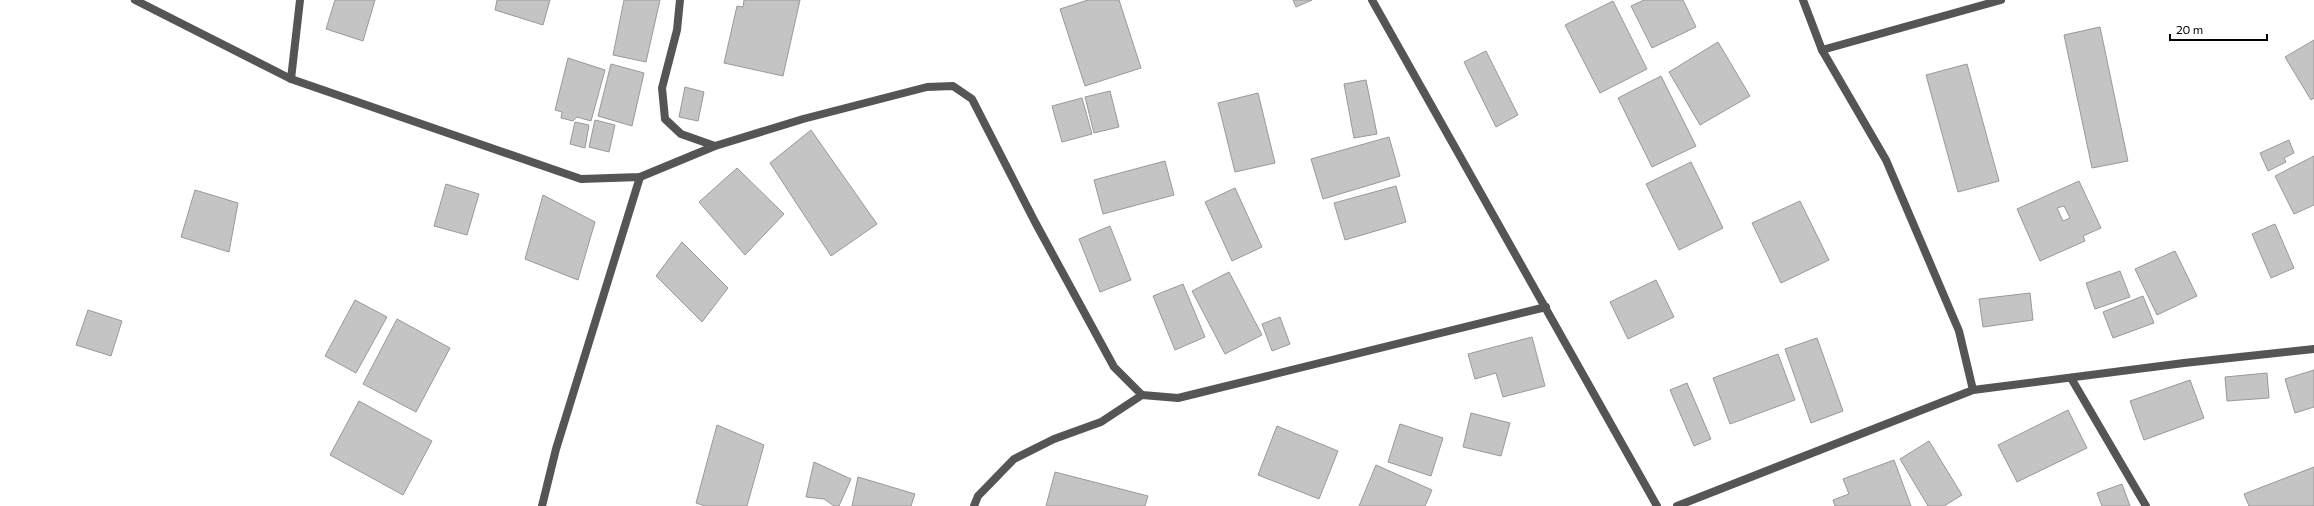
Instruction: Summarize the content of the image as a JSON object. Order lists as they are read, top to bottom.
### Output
{
  "scale_bar": "20 m"
}
